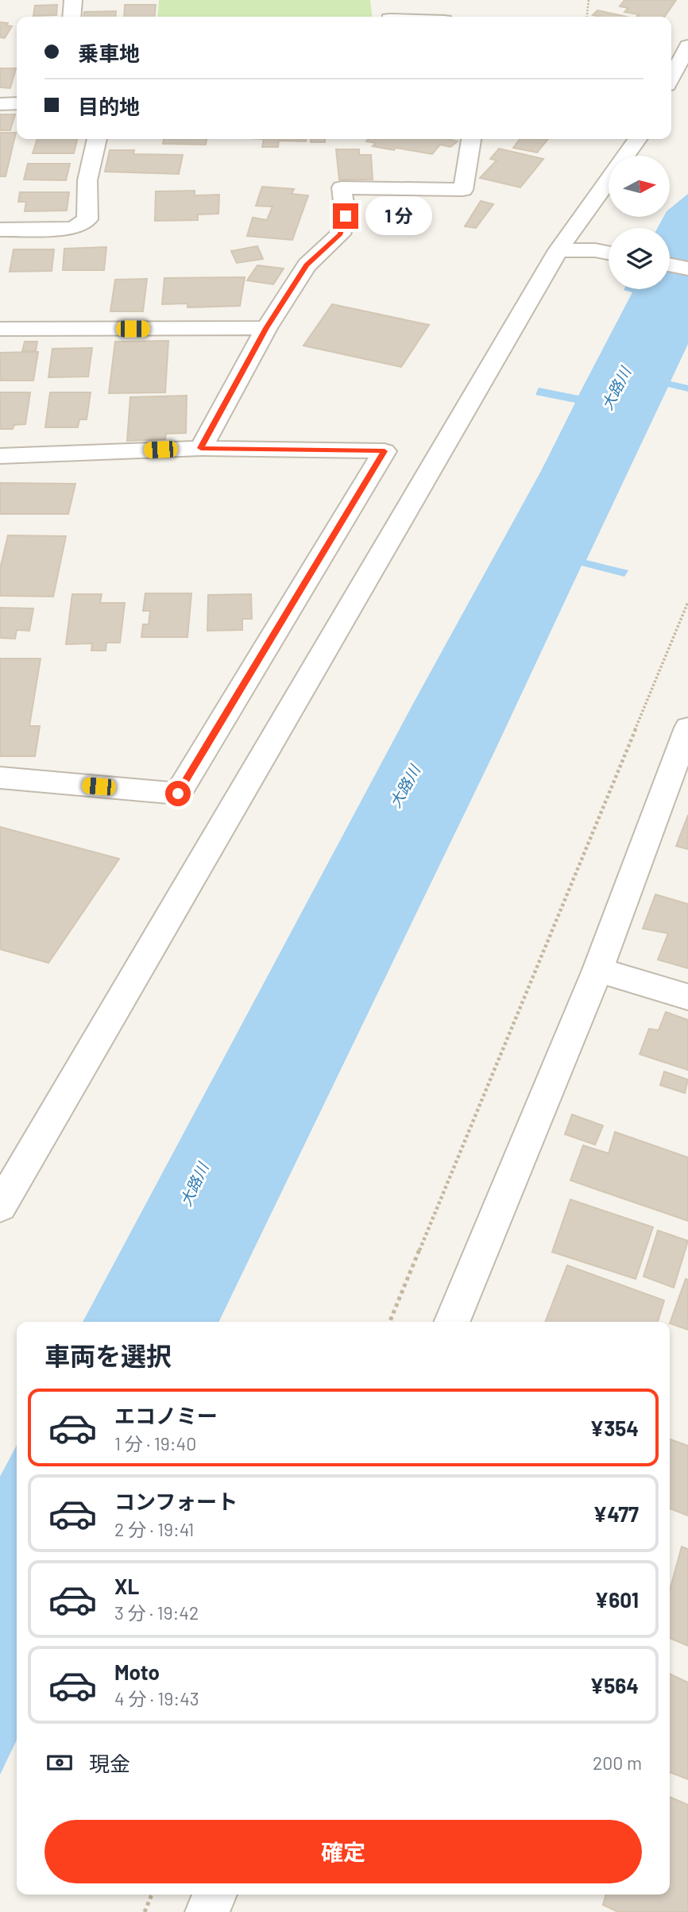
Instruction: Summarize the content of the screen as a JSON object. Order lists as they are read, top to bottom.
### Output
{
  "water": ["大路川"],
  "north": "right",
  "page": {
    "banner": ["乗車地", "目的地"],
    "bubble": "1 分",
    "heading": "車両を選択",
    "list": [
      {
        "name": "エコノミー",
        "note": "1 分 · 19:40",
        "value": "¥354"
      },
      {
        "name": "コンフォート",
        "note": "2 分 · 19:41",
        "value": "¥477"
      },
      {
        "name": "XL",
        "note": "3 分 · 19:42",
        "value": "¥601"
      },
      {
        "name": "Moto",
        "note": "4 分 · 19:43",
        "value": "¥564"
      }
    ],
    "pay": ["現金", "200 m"],
    "buttons": "確定"
  }
}
